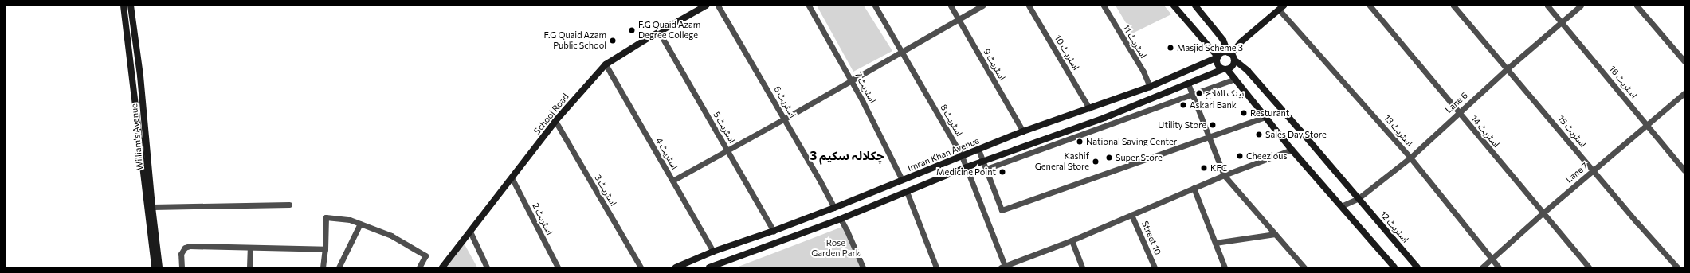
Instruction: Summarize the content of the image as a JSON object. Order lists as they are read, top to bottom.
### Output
{
  "streets": {
    "street": [
      "اسٹریٹ 11",
      "اسٹریٹ 10",
      "اسٹریٹ 9",
      "اسٹریٹ 16",
      "اسٹریٹ 7",
      "اسٹریٹ 6",
      "Lane 6",
      "School Road",
      "اسٹریٹ 8",
      "اسٹریٹ 5",
      "اسٹریٹ 13",
      "اسٹریٹ 14",
      "اسٹریٹ 15",
      "William's Avenue",
      "اسٹریٹ 4",
      "Imran Khan Avenue",
      "Lane 7",
      "اسٹریٹ 3",
      "اسٹریٹ 2",
      "اسٹریٹ 12",
      "Street 10"
    ]
  },
  "crossings": [
    ["اسٹریٹ 11", "Imran Khan Avenue"],
    ["اسٹریٹ 10", "Imran Khan Avenue"],
    ["اسٹریٹ 9", "Imran Khan Avenue"],
    ["اسٹریٹ 16", "Lane 6"],
    ["اسٹریٹ 16", "Lane 7"],
    ["اسٹریٹ 7", "Imran Khan Avenue"],
    ["اسٹریٹ 6", "Imran Khan Avenue"],
    ["Lane 6", "اسٹریٹ 13"],
    ["Lane 6", "اسٹریٹ 14"],
    ["Lane 6", "اسٹریٹ 15"],
    ["Lane 6", "اسٹریٹ 12"],
    ["School Road", "اسٹریٹ 5"],
    ["School Road", "اسٹریٹ 4"],
    ["School Road", "اسٹریٹ 3"],
    ["School Road", "اسٹریٹ 2"],
    ["اسٹریٹ 8", "Imran Khan Avenue"],
    ["اسٹریٹ 5", "Imran Khan Avenue"],
    ["اسٹریٹ 13", "Lane 7"],
    ["اسٹریٹ 14", "Lane 7"],
    ["اسٹریٹ 15", "Lane 7"],
    ["اسٹریٹ 4", "Imran Khan Avenue"],
    ["Imran Khan Avenue", "اسٹریٹ 12"]
  ],
  "districts": ["چکلالہ سکیم 3"],
  "parks": ["Rose Garden Park"],
  "places": [
    "F.G Quaid Azam Degree College",
    "F.G Quaid Azam Public School",
    "Masjid Scheme 3",
    "بینک الفلاح",
    "Askari Bank",
    "Resturant",
    "Utility Store",
    "Sales Day Store",
    "National Saving Center",
    "Cheezious",
    "Super Store",
    "Kashif General Store",
    "KFC",
    "Medicine Point"
  ]
}
